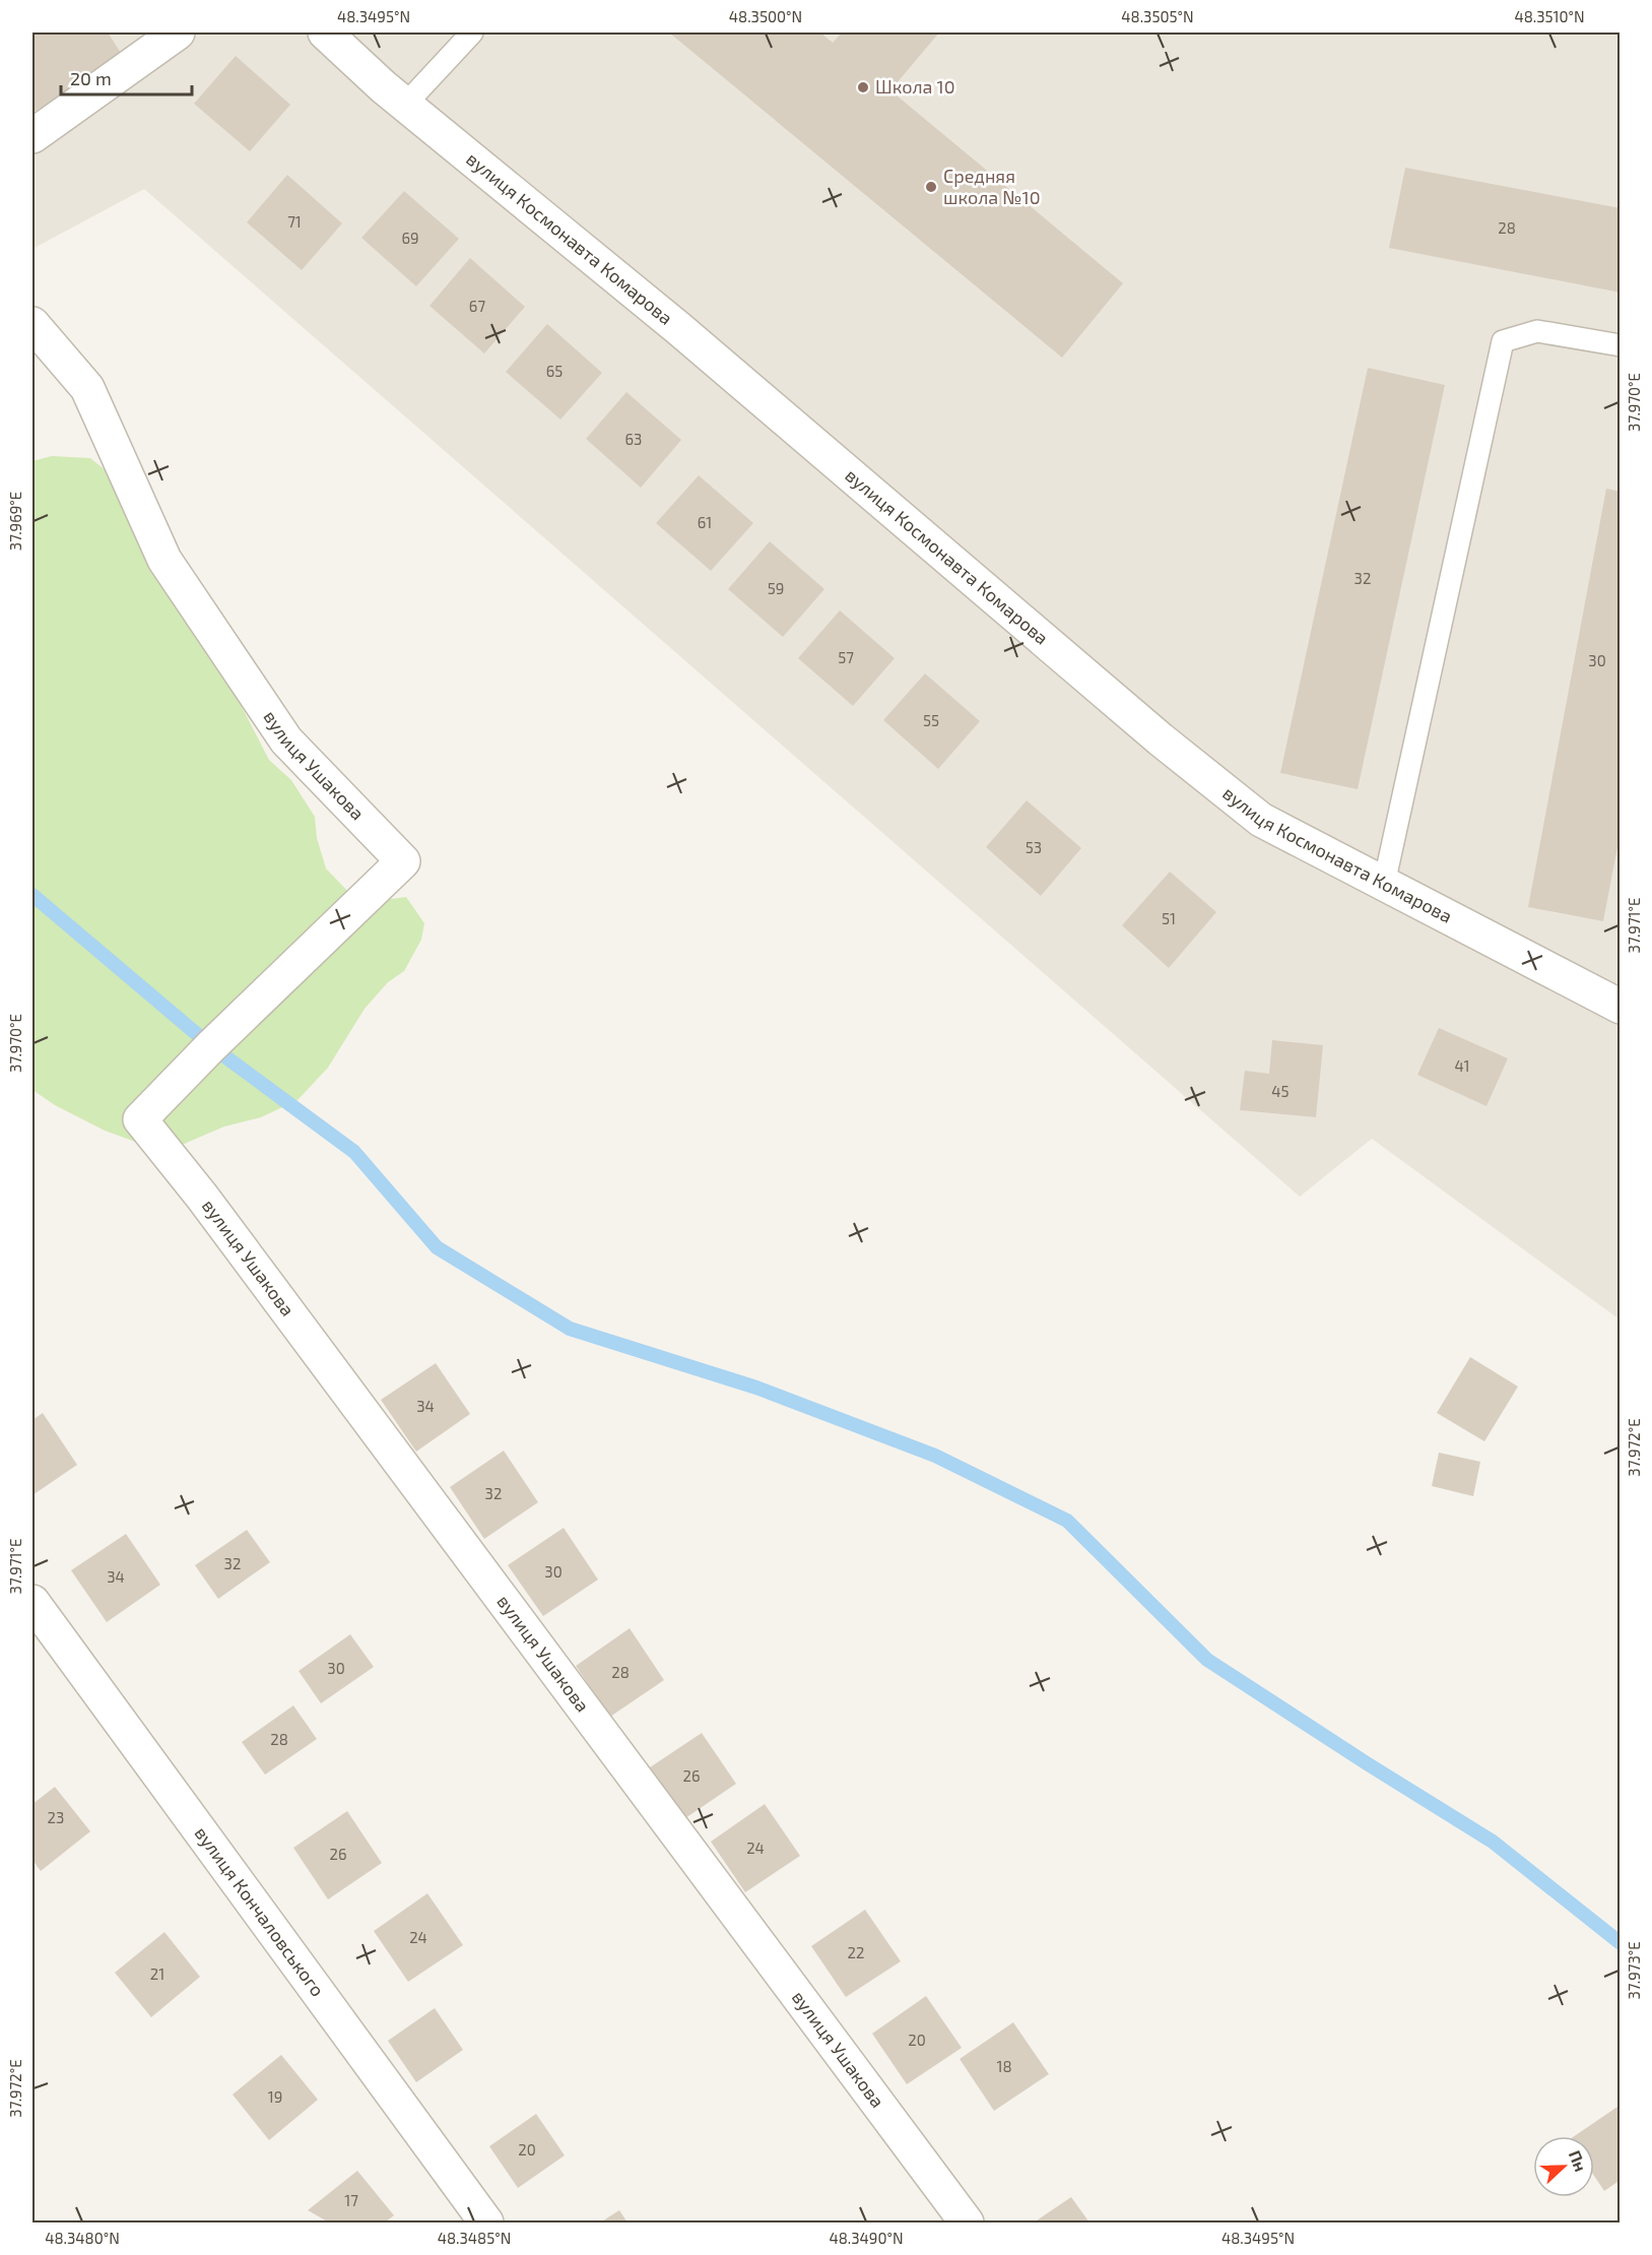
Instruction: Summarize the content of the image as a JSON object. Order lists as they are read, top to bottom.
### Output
{
  "streets": {
    "street": ["вулиця Космонавта Комарова", "вулиця Ушакова", "вулиця Кончаловського"]
  },
  "places": ["Школа 10", "Средняя школа №10"],
  "house_numbers": [
    "71",
    "28",
    "69",
    "67",
    "65",
    "63",
    "61",
    "32",
    "59",
    "57",
    "30",
    "55",
    "53",
    "51",
    "41",
    "45",
    "34",
    "32",
    "32",
    "30",
    "34",
    "30",
    "28",
    "28",
    "26",
    "23",
    "24",
    "26",
    "24",
    "22",
    "21",
    "20",
    "18",
    "19",
    "20",
    "17"
  ],
  "scale_bar": "20 m",
  "north": "right",
  "coordinates": [
    "48.3495°N",
    "48.3500°N",
    "48.3505°N",
    "48.3510°N",
    "37.970°E",
    "37.969°E",
    "37.971°E",
    "37.972°E",
    "37.973°E",
    "48.3480°N",
    "48.3485°N",
    "48.3490°N"
  ]
}
